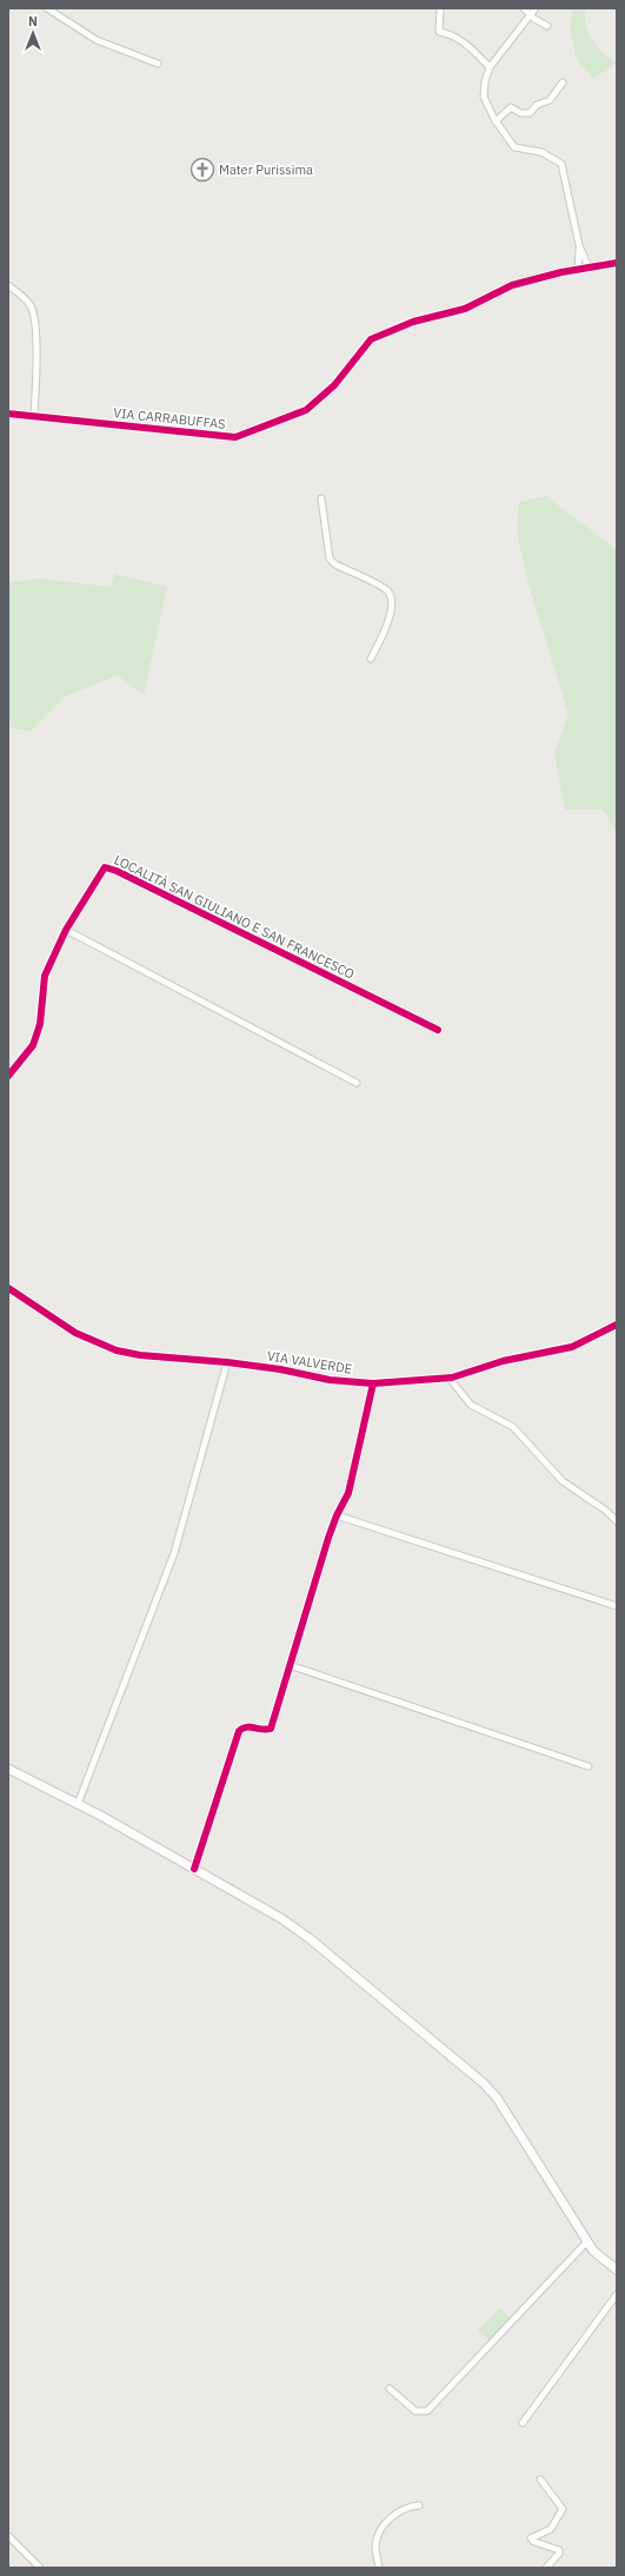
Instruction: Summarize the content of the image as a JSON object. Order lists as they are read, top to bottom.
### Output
{
  "streets": {
    "street": ["VIA CARRABUFFAS", "LOCALITÀ SAN GIULIANO E SAN FRANCESCO", "VIA VALVERDE"]
  },
  "places": {
    "church": ["Mater Purissima"]
  },
  "north": "top"
}
